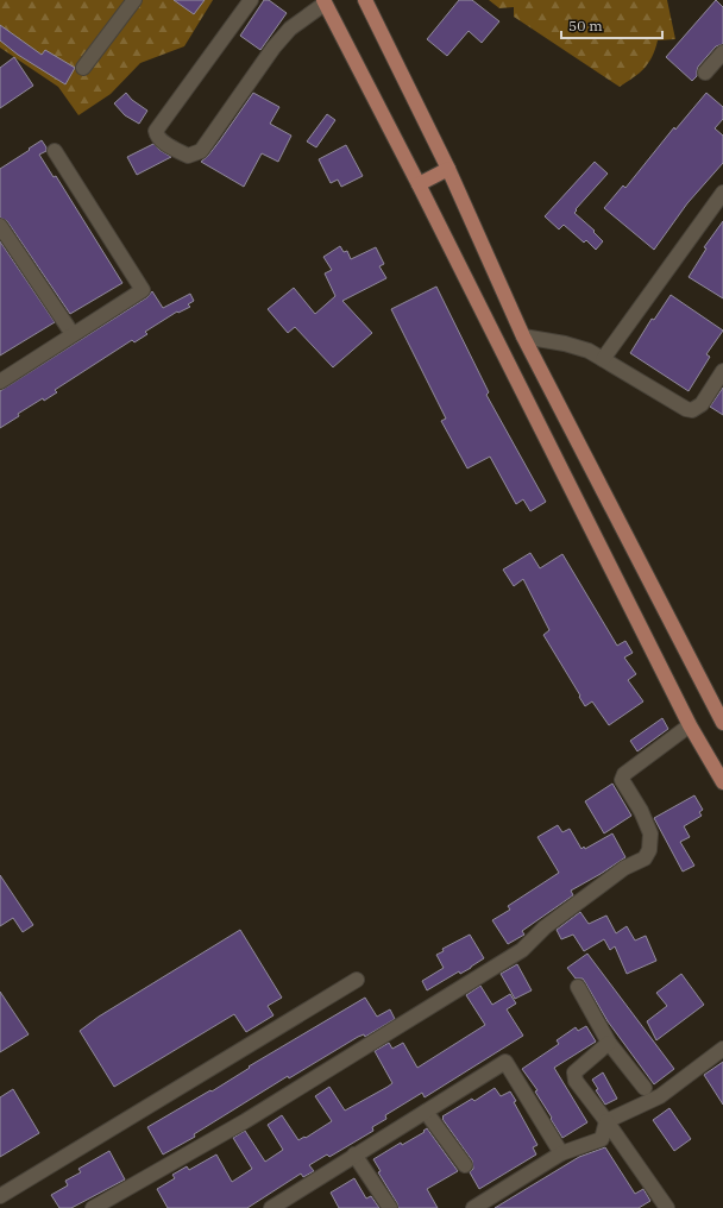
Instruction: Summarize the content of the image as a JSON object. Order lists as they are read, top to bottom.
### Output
{
  "scale_bar": "50 m"
}
